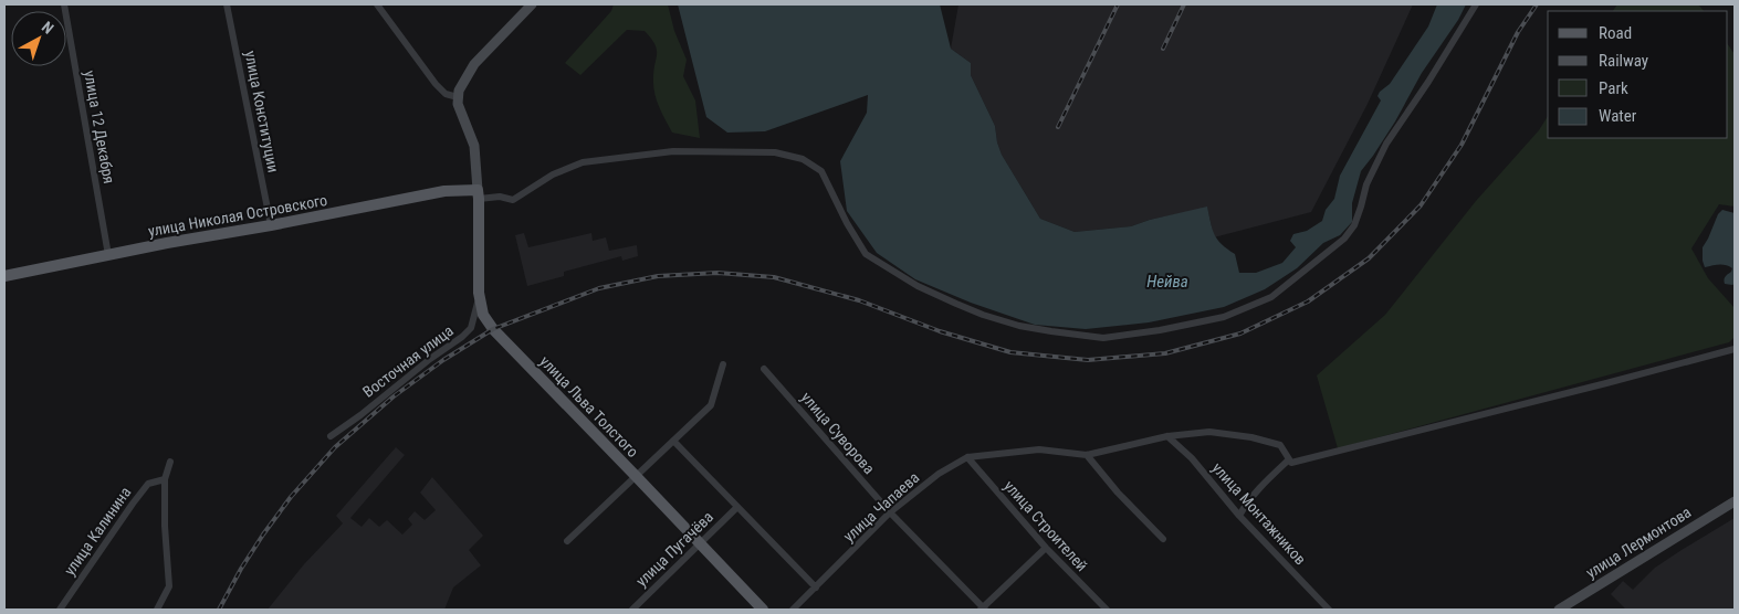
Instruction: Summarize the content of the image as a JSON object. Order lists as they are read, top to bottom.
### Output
{
  "streets": {
    "main road": ["улица Николая Островского", "улица Льва Толстого", "улица Лермонтова"],
    "street": [
      "улица Конституции",
      "улица 12 Декабря",
      "Восточная улица",
      "улица Суворова",
      "улица Чапаева",
      "улица Монтажников",
      "улица Строителей",
      "улица Калинина",
      "улица Пугачёва"
    ]
  },
  "crossings": [
    ["улица Конституции", "улица Николая Островского"],
    ["улица 12 Декабря", "улица Николая Островского"],
    ["улица Николая Островского", "улица Льва Толстого"],
    ["Восточная улица", "улица Льва Толстого"],
    ["улица Льва Толстого", "улица Пугачёва"],
    ["улица Суворова", "улица Чапаева"],
    ["улица Чапаева", "улица Монтажников"],
    ["улица Чапаева", "улица Строителей"]
  ],
  "water": ["Нейва"],
  "legend": [
    "Road",
    "Railway",
    "Park",
    "Water"
  ],
  "north": "top right"
}
